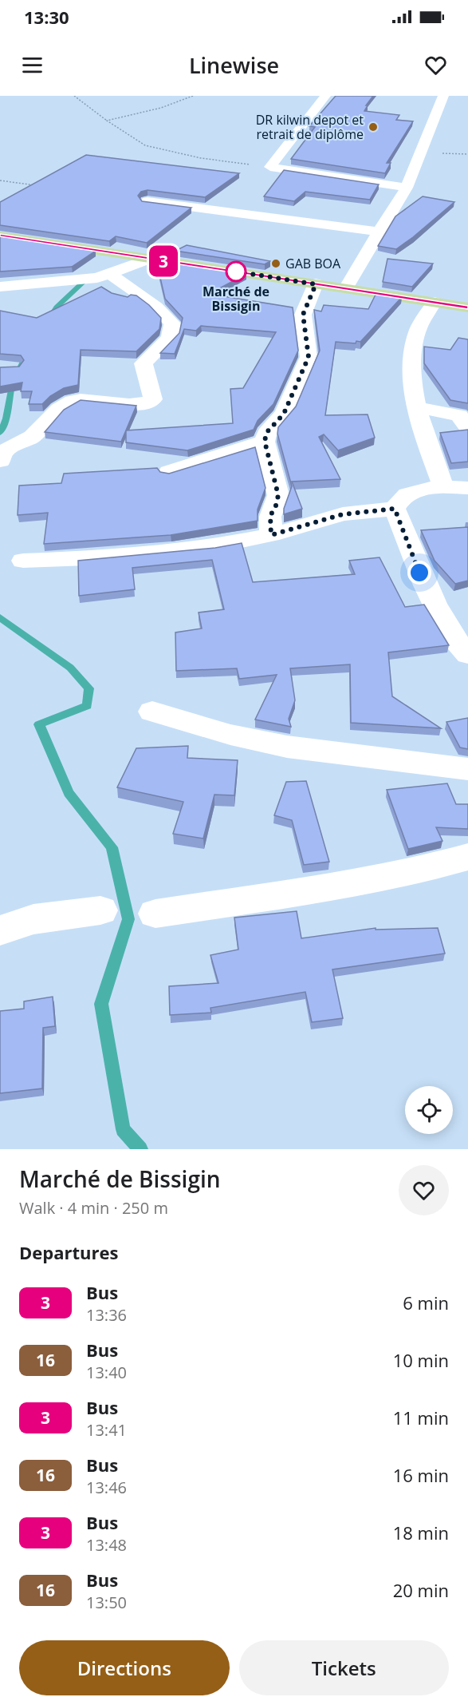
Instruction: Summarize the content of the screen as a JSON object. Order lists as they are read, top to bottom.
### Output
{
  "places": ["DR kilwin depot et retrait de diplôme", "GAB BOA", "Marché de Bissigin"],
  "lines": ["bus line 3"],
  "page": {
    "status": "13:30",
    "header": "Linewise",
    "on_map": "3",
    "heading": [
      ["Marché de Bissigin", "Walk · 4 min · 250 m"],
      "Departures"
    ],
    "list": [
      {
        "mark": "3",
        "name": "Bus",
        "note": "13:36",
        "value": "6 min"
      },
      {
        "mark": "16",
        "name": "Bus",
        "note": "13:40",
        "value": "10 min"
      },
      {
        "mark": "3",
        "name": "Bus",
        "note": "13:41",
        "value": "11 min"
      },
      {
        "mark": "16",
        "name": "Bus",
        "note": "13:46",
        "value": "16 min"
      },
      {
        "mark": "3",
        "name": "Bus",
        "note": "13:48",
        "value": "18 min"
      },
      {
        "mark": "16",
        "name": "Bus",
        "note": "13:50",
        "value": "20 min"
      }
    ],
    "buttons": ["Directions", "Tickets"]
  }
}
